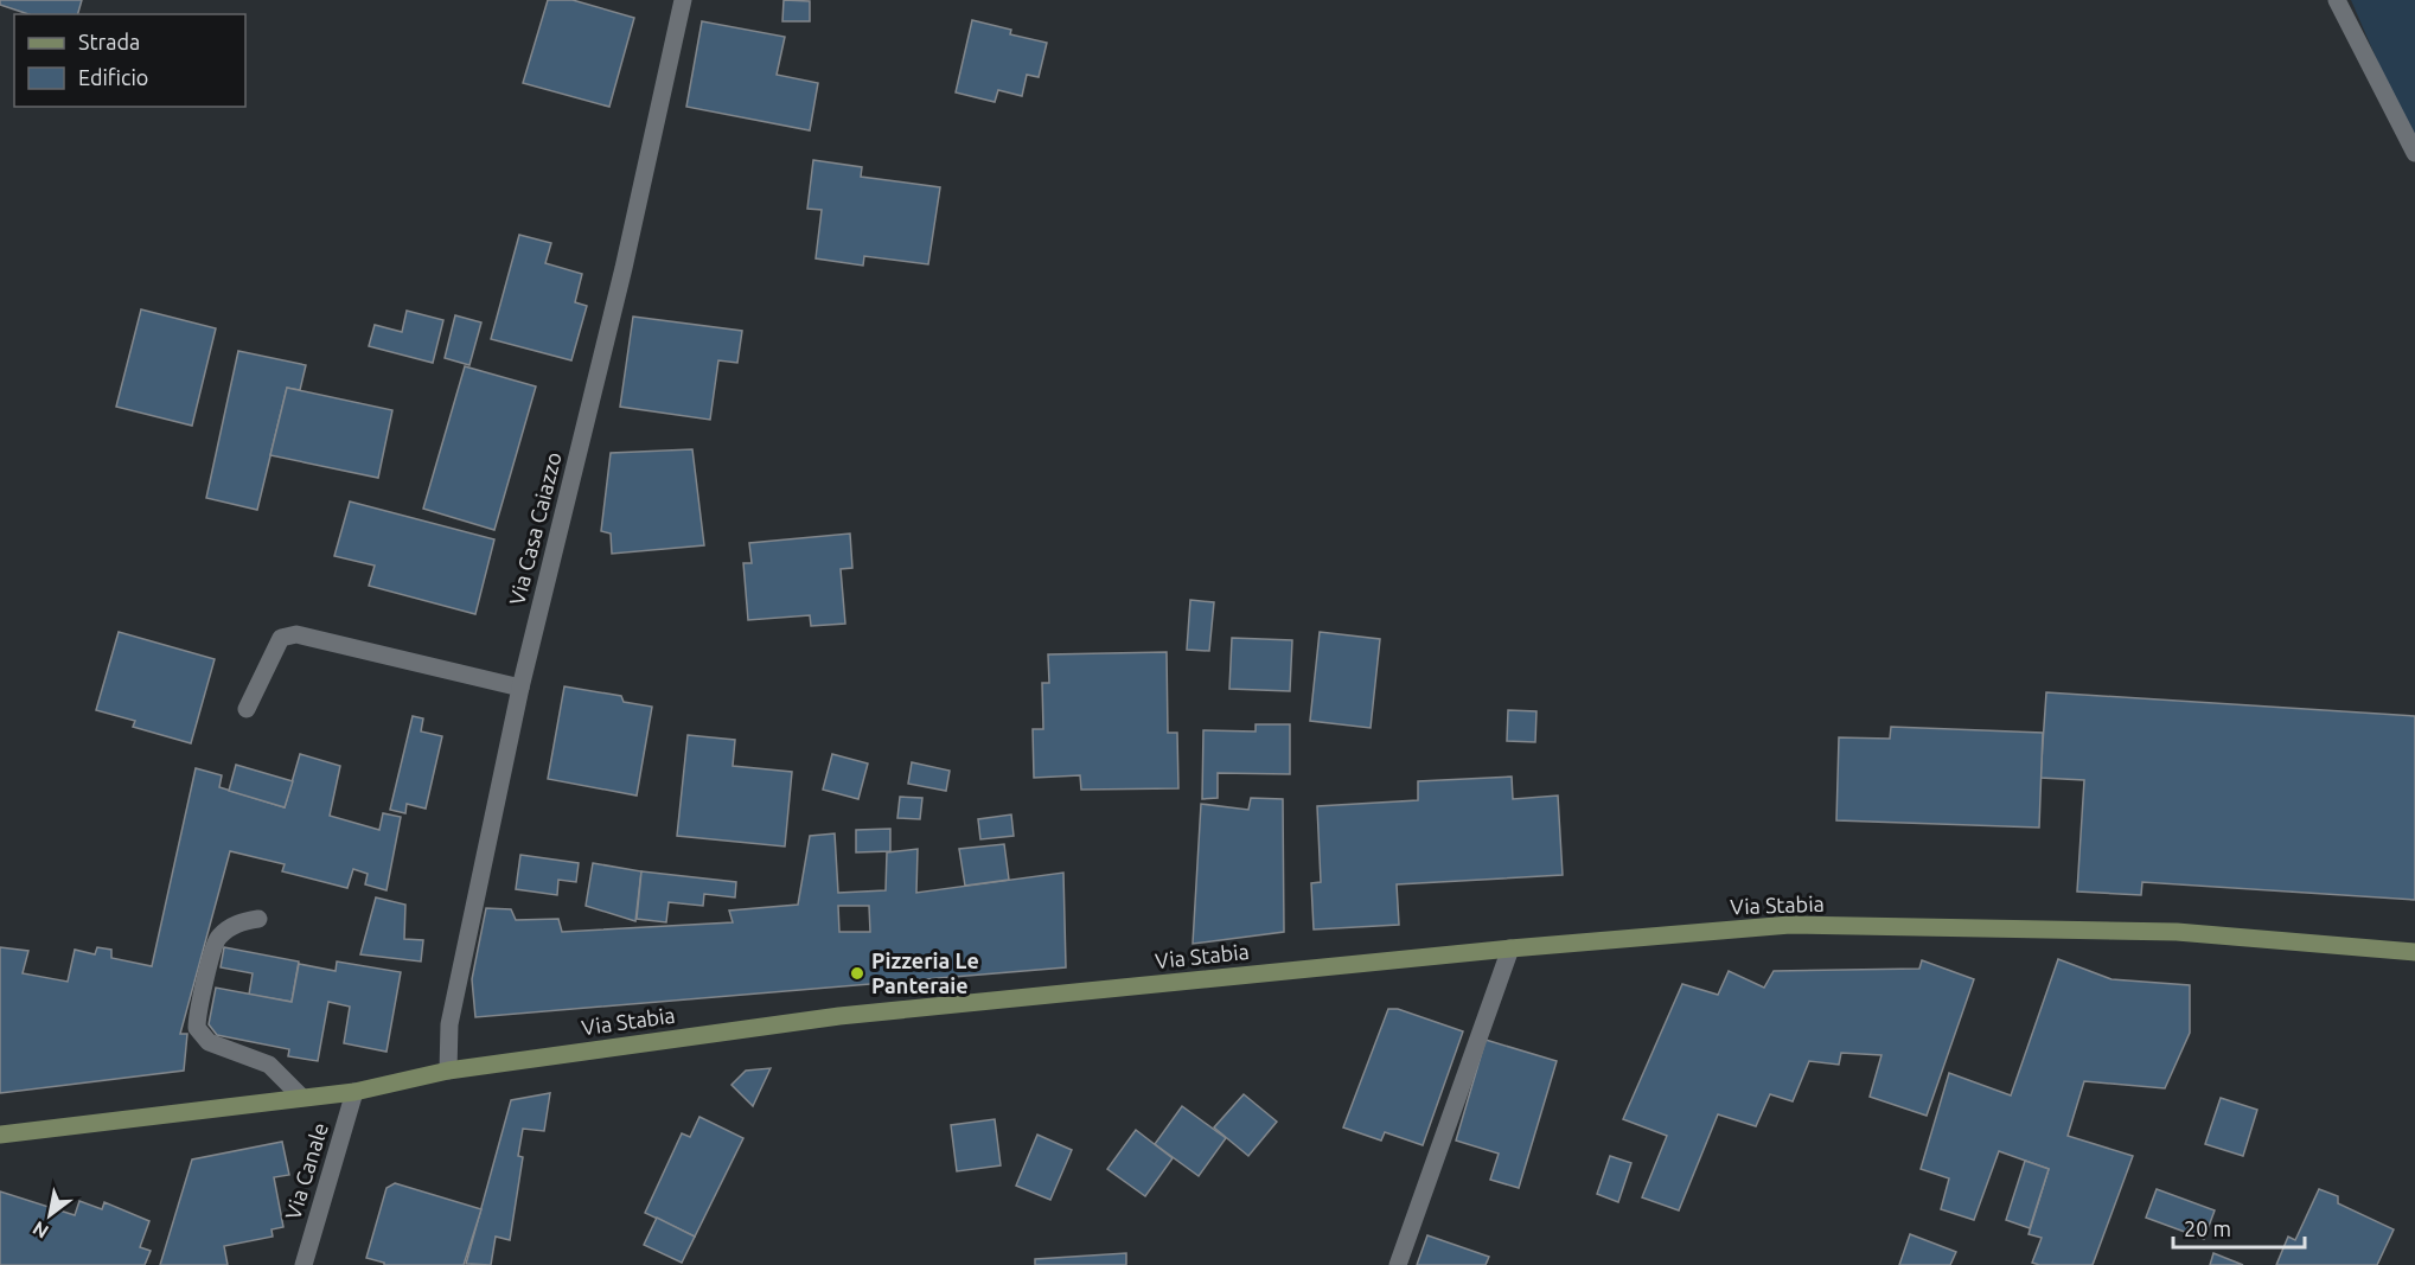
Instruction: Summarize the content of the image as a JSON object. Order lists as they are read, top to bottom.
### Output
{
  "streets": {
    "main road": ["Via Stabia"],
    "street": ["Via Casa Caiazzo", "Via Canale"]
  },
  "crossings": [
    ["Via Casa Caiazzo", "Via Stabia"],
    ["Via Stabia", "Via Canale"]
  ],
  "places": ["Pizzeria Le Panteraie"],
  "legend": ["Strada", "Edificio"],
  "scale_bar": "20 m",
  "north": "bottom left"
}
